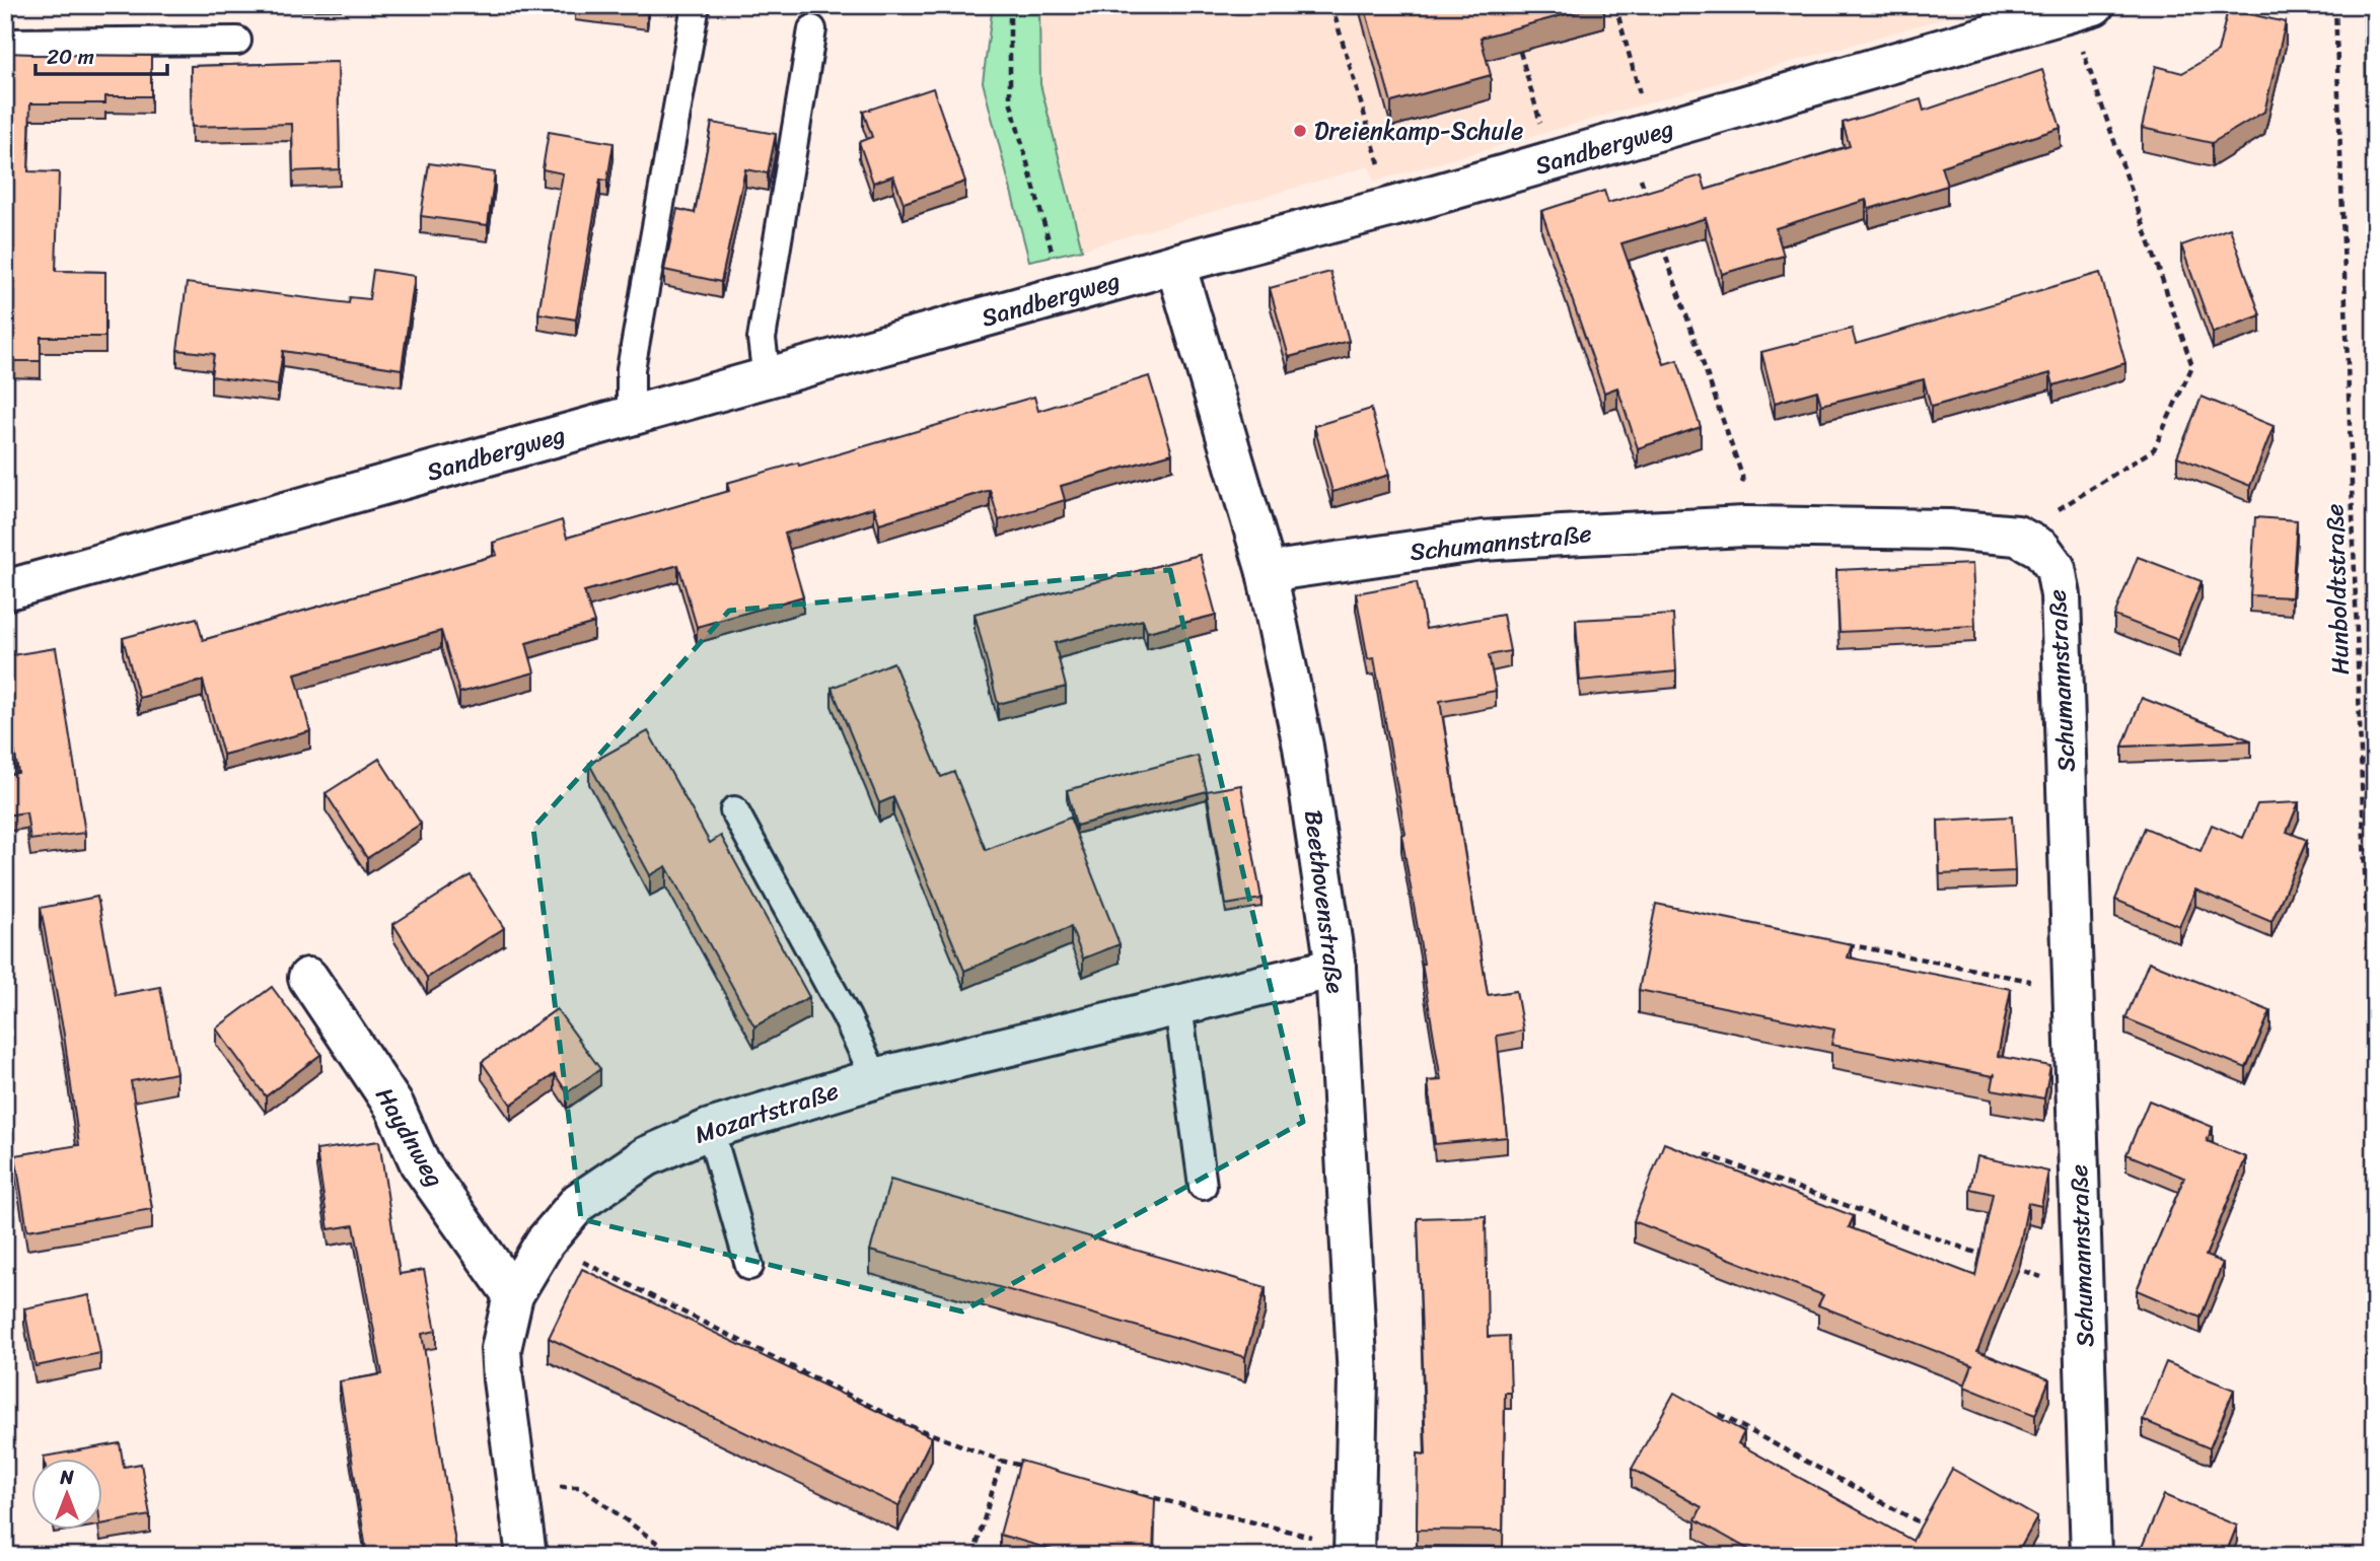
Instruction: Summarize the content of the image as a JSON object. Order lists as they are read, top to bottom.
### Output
{
  "streets": {
    "street": [
      "Sandbergweg",
      "Schumannstraße",
      "Beethovenstraße",
      "Mozartstraße",
      "Haydnweg"
    ],
    "path": ["Hunboldtstraße"]
  },
  "crossings": [
    ["Sandbergweg", "Beethovenstraße"],
    ["Schumannstraße", "Beethovenstraße"],
    ["Beethovenstraße", "Mozartstraße"],
    ["Mozartstraße", "Haydnweg"]
  ],
  "places": ["Dreienkamp-Schule"],
  "scale_bar": "20 m",
  "north": "top"
}
